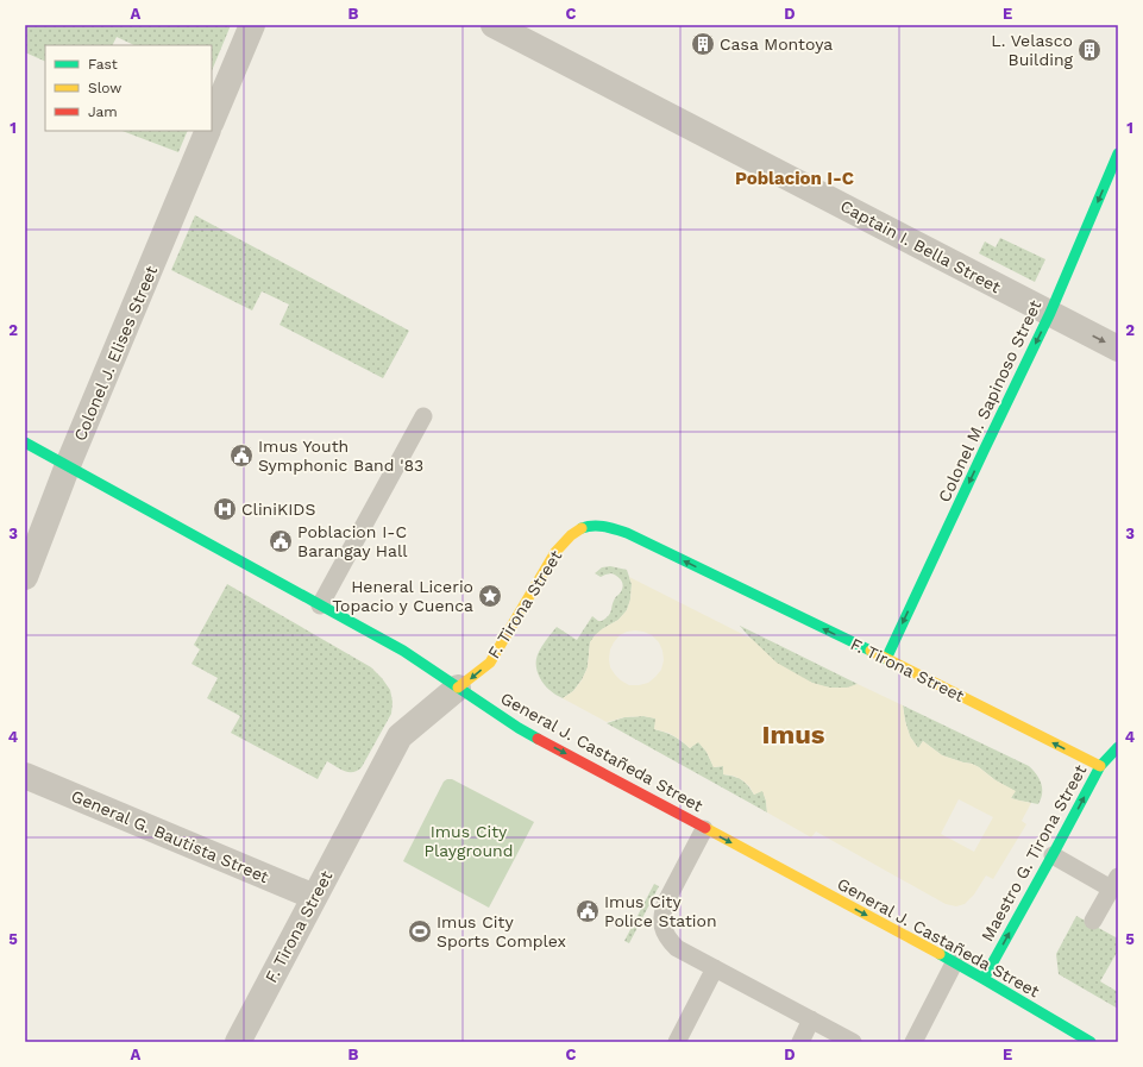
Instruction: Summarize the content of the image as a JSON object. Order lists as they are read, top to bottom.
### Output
{
  "streets": {
    "main road": [
      "Colonel M. Sapinoso Street",
      "F. Tirona Street",
      "General J. Castañeda Street",
      "Maestro G. Tirona Street"
    ],
    "street": ["Captain I. Bella Street", "Colonel J. Elises Street", "General G. Bautista Street"]
  },
  "crossings": [
    ["Captain I. Bella Street", "Colonel M. Sapinoso Street"],
    ["Colonel J. Elises Street", "General J. Castañeda Street"],
    ["Colonel M. Sapinoso Street", "F. Tirona Street"],
    ["F. Tirona Street", "General J. Castañeda Street"],
    ["F. Tirona Street", "General G. Bautista Street"],
    ["F. Tirona Street", "Maestro G. Tirona Street"],
    ["General J. Castañeda Street", "Maestro G. Tirona Street"]
  ],
  "one_way": [
    "Colonel M. Sapinoso Street",
    "F. Tirona Street",
    "General J. Castañeda Street",
    "Maestro G. Tirona Street"
  ],
  "districts": ["Poblacion I-C", "Imus"],
  "parks": ["Imus City Playground"],
  "places": {
    "building": ["Casa Montoya", "L. Velasco Building"],
    "public building": ["Imus Youth Symphonic Band '83", "Poblacion I-C Barangay Hall", "Imus City Police Station"],
    "hospital": ["CliniKIDS"],
    "place": ["Heneral Licerio Topacio y Cuenca"],
    "sports": ["Imus City Sports Complex"]
  },
  "legend": ["Fast", "Slow", "Jam"],
  "grid": {
    "columns": [
      "A",
      "B",
      "C",
      "D",
      "E"
    ],
    "rows": [
      "1",
      "2",
      "3",
      "4",
      "5"
    ]
  }
}
